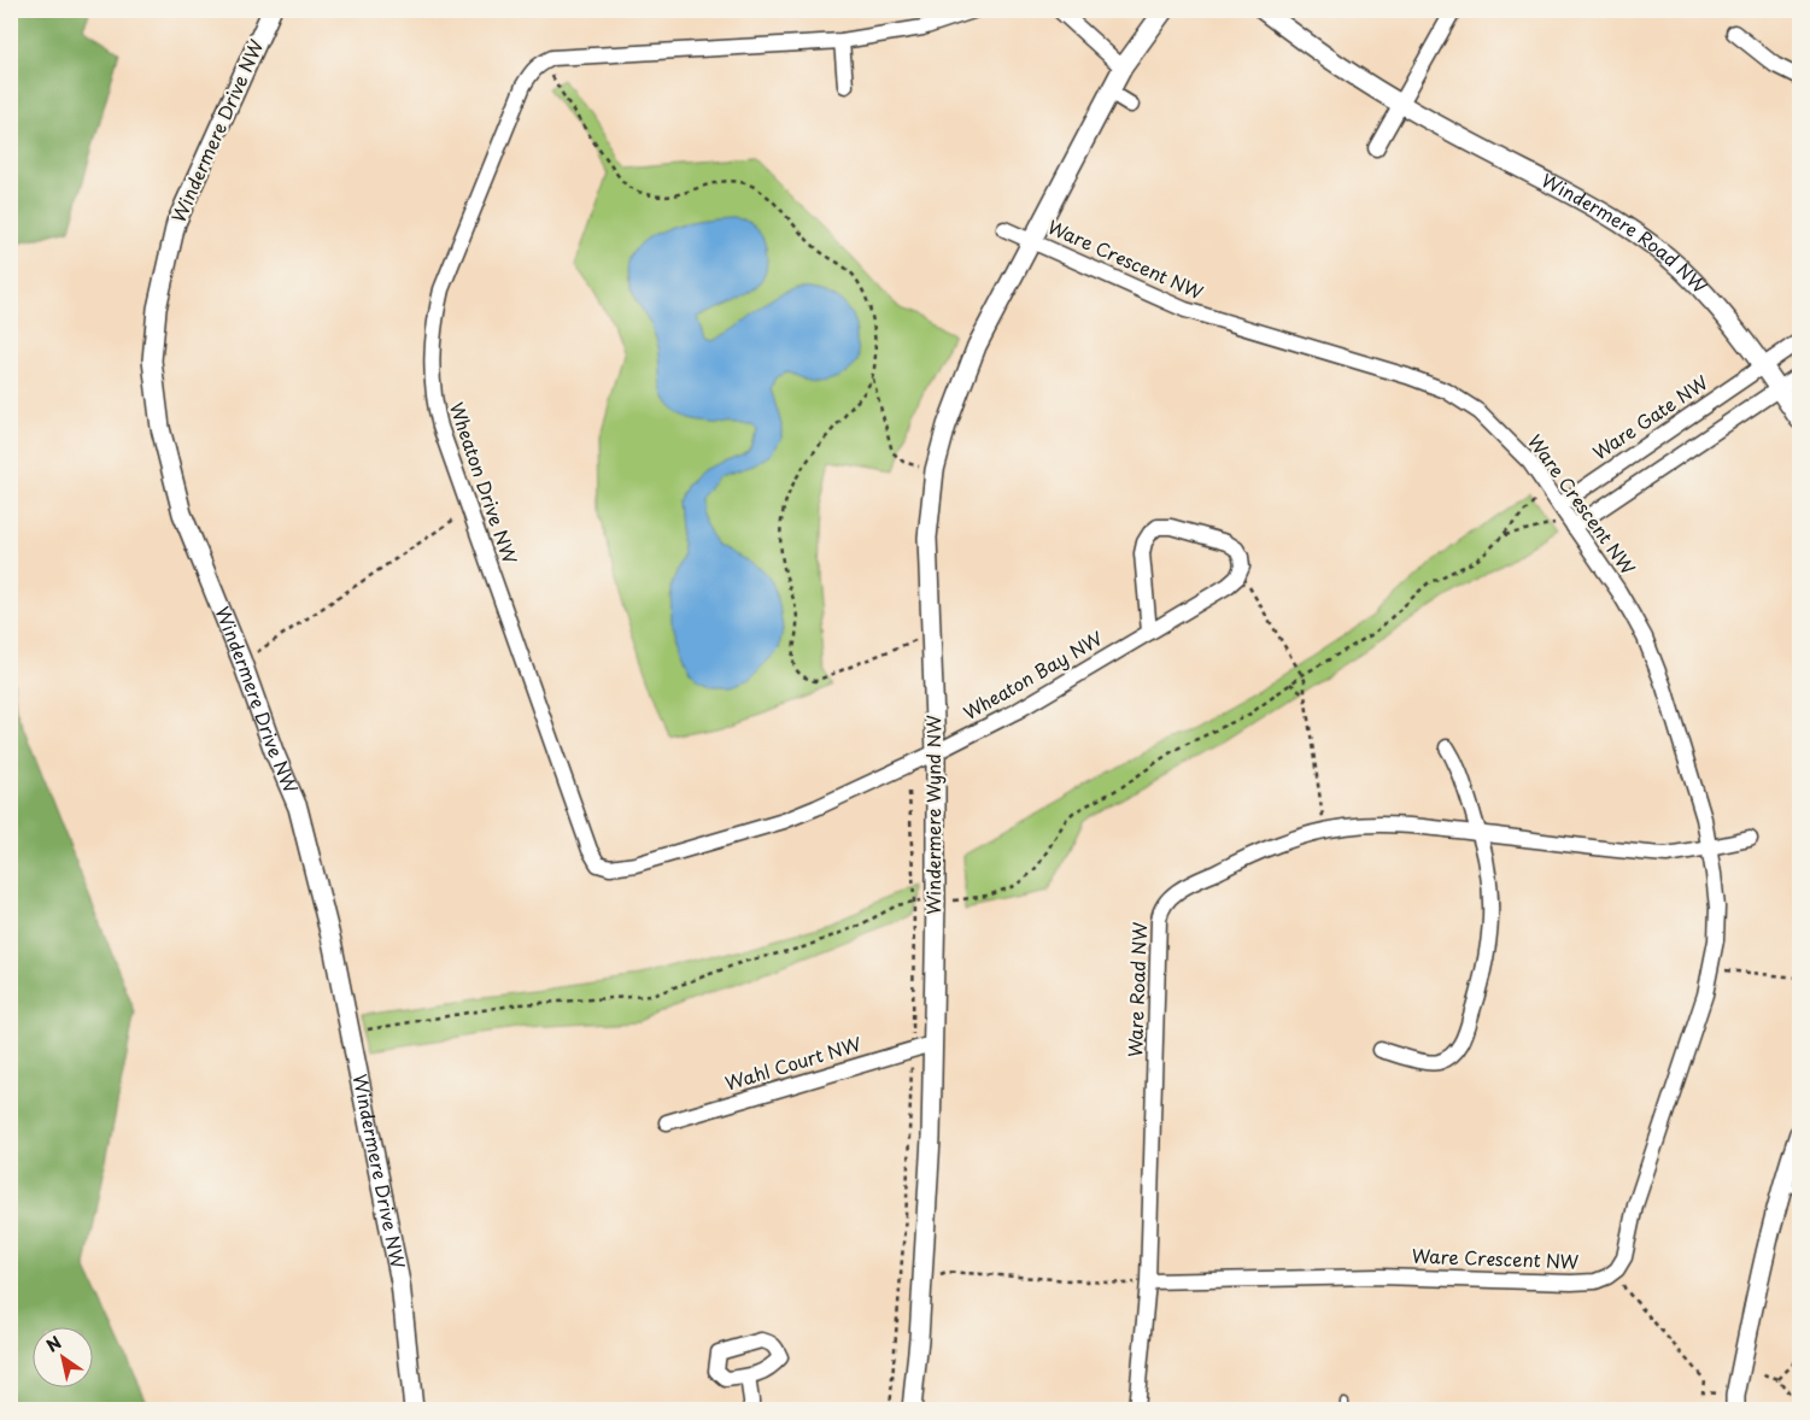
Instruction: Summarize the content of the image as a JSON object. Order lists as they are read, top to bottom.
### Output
{
  "streets": {
    "street": [
      "Windermere Drive NW",
      "Windermere Road NW",
      "Ware Crescent NW",
      "Ware Gate NW",
      "Wheaton Drive NW",
      "Wheaton Bay NW",
      "Windermere Wynd NW",
      "Ware Road NW",
      "Wahl Court NW"
    ]
  },
  "crossings": [
    ["Windermere Road NW", "Ware Gate NW"],
    ["Ware Crescent NW", "Ware Gate NW"],
    ["Ware Crescent NW", "Windermere Wynd NW"],
    ["Ware Crescent NW", "Ware Road NW"],
    ["Wheaton Drive NW", "Wheaton Bay NW"],
    ["Wheaton Drive NW", "Windermere Wynd NW"],
    ["Wheaton Bay NW", "Windermere Wynd NW"],
    ["Windermere Wynd NW", "Wahl Court NW"]
  ],
  "north": "top left"
}
